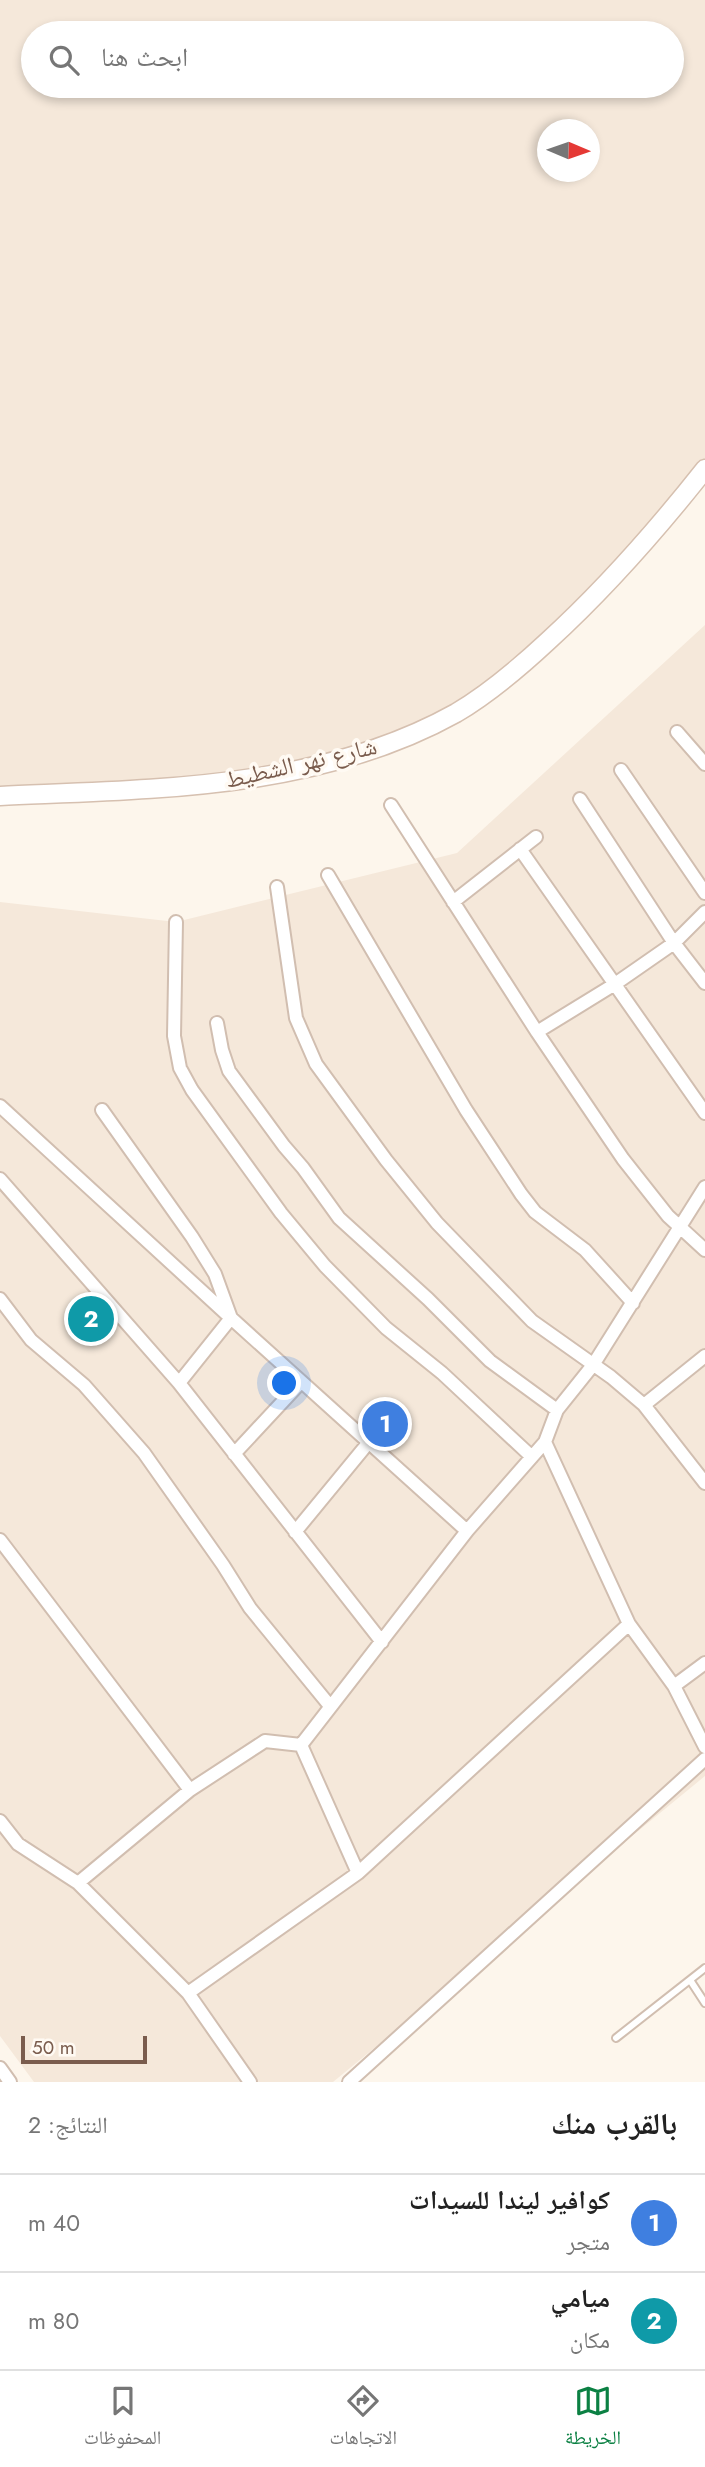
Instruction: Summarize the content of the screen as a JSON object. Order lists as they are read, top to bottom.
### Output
{
  "streets": {
    "main road": ["شارع نهر الشطيط"]
  },
  "scale_bar": "50 m",
  "north": "right",
  "page": {
    "search": "ابحث هنا",
    "pins": ["2", "1"],
    "scale": "50 m",
    "heading": ["بالقرب منك", "النتائج: 2"],
    "list": [
      {
        "mark": "1",
        "name": "كوافير ليندا للسيدات",
        "note": "متجر",
        "value": "40 m"
      },
      {
        "mark": "2",
        "name": "ميامي",
        "note": "مكان",
        "value": "80 m"
      }
    ],
    "nav": ["الخريطة", "الاتجاهات", "المحفوظات"]
  }
}
